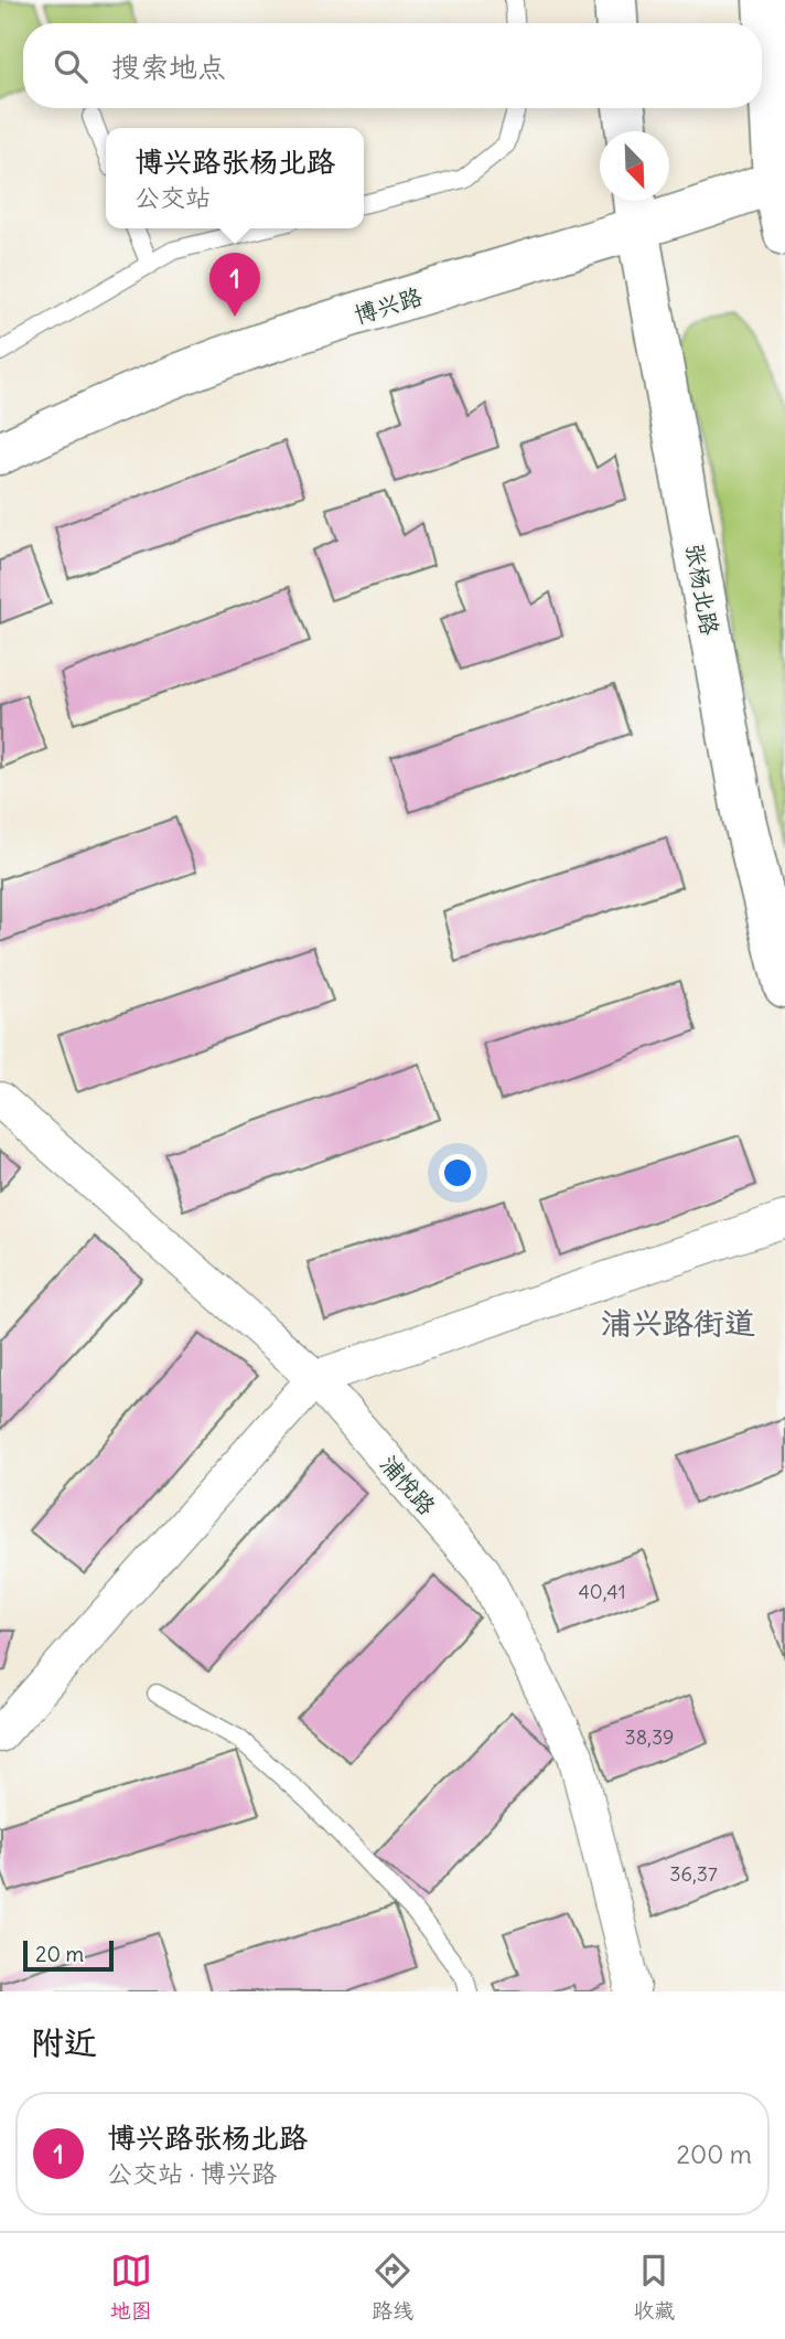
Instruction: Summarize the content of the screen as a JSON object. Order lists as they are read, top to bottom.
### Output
{
  "streets": {
    "main road": ["博兴路", "张杨北路"],
    "street": ["浦悦路"]
  },
  "crossings": [
    ["博兴路", "张杨北路"]
  ],
  "districts": ["浦兴路街道"],
  "house_numbers": ["40,41", "38,39", "36,37"],
  "scale_bar": "20 m",
  "north": "bottom right",
  "page": {
    "search": "搜索地点",
    "popup": ["博兴路张杨北路", "公交站"],
    "pins": "1",
    "scale": "20 m",
    "heading": "附近",
    "list": [
      {
        "mark": "1",
        "name": "博兴路张杨北路",
        "note": "公交站 · 博兴路",
        "value": "200 m"
      }
    ],
    "nav": ["地图", "路线", "收藏"]
  }
}
